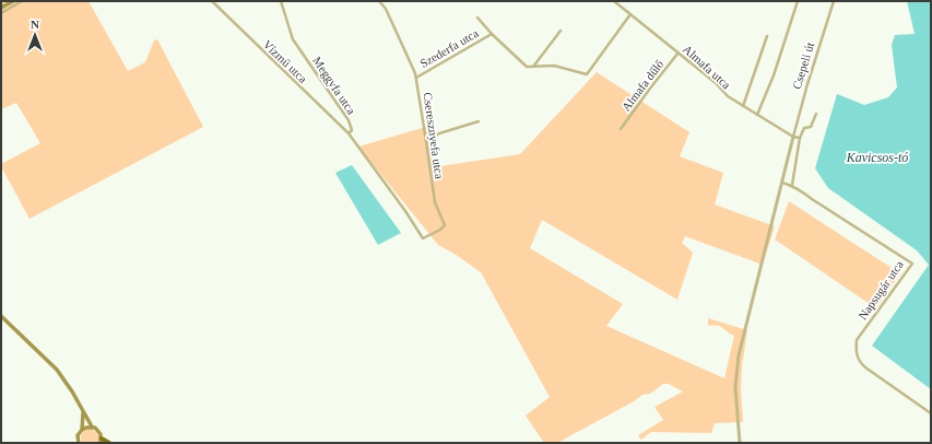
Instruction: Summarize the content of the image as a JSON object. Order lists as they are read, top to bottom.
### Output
{
  "streets": {
    "street": [
      "Szederfa utca",
      "Vízmű utca",
      "Csepeli út",
      "Almafa utca",
      "Meggyfa utca",
      "Almafa dűlő",
      "Cseresznyefa utca",
      "Napsugár utca"
    ]
  },
  "crossings": [
    ["Szederfa utca", "Cseresznyefa utca"],
    ["Vízmű utca", "Meggyfa utca"],
    ["Csepeli út", "Almafa utca"],
    ["Almafa utca", "Almafa dűlő"],
    ["Meggyfa utca", "Cseresznyefa utca"]
  ],
  "water": ["Kavicsos-tó"],
  "north": "top"
}
